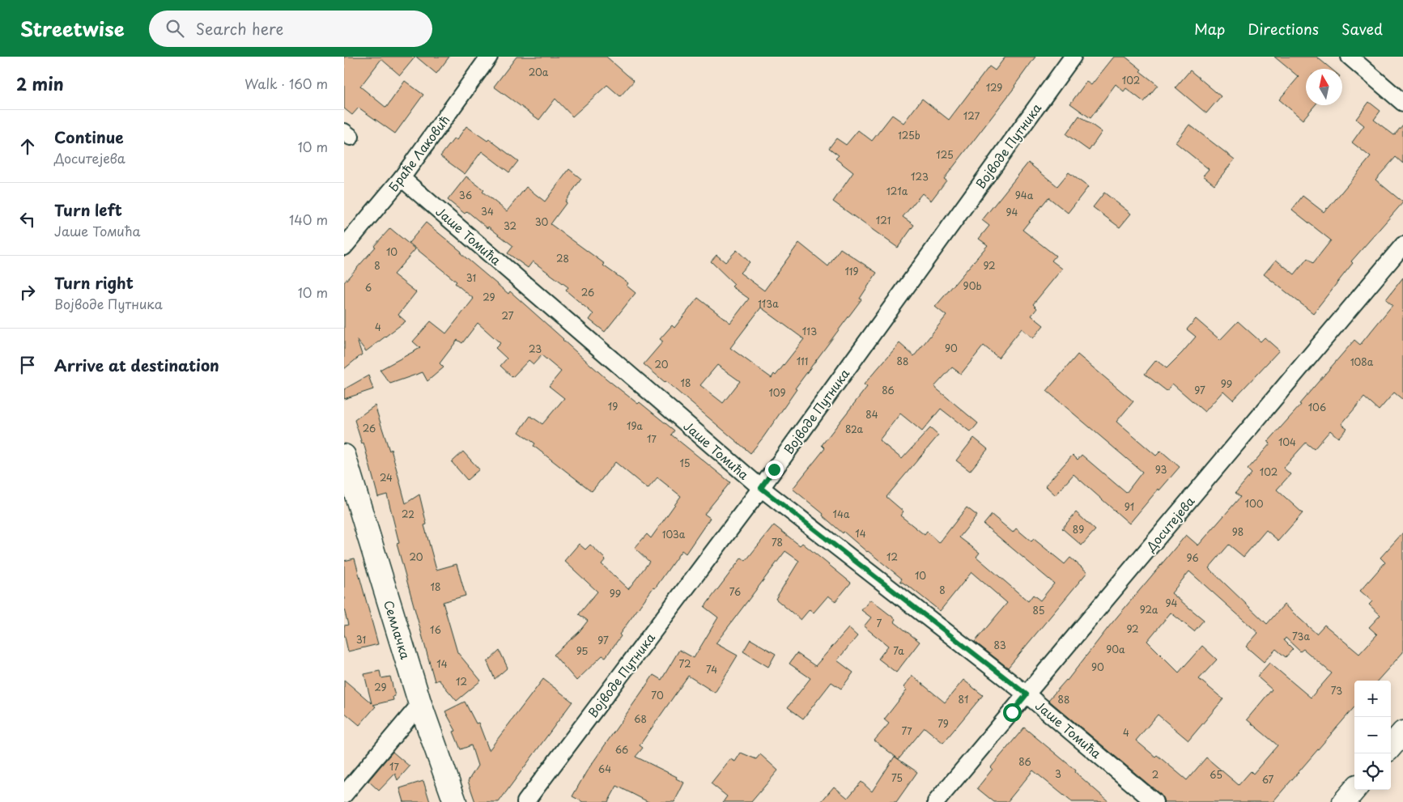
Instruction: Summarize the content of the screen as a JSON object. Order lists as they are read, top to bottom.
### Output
{
  "streets": {
    "main road": ["Семлачка"],
    "street": [
      "Војводе Путника",
      "Браће Лаковић",
      "Јаше Томића",
      "Доситејева"
    ]
  },
  "crossings": [
    ["Војводе Путника", "Јаше Томића"],
    ["Браће Лаковић", "Јаше Томића"],
    ["Јаше Томића", "Доситејева"]
  ],
  "house_numbers": [
    "20a",
    "102",
    "129",
    "127",
    "125b",
    "125",
    "123",
    "121a",
    "36",
    "94a",
    "34",
    "94",
    "121",
    "30",
    "32",
    "10",
    "28",
    "8",
    "92",
    "119",
    "31",
    "90b",
    "6",
    "26",
    "29",
    "113a",
    "27",
    "4",
    "113",
    "90",
    "23",
    "111",
    "88",
    "108a",
    "20",
    "18",
    "99",
    "86",
    "97",
    "109",
    "19",
    "106",
    "84",
    "19a",
    "26",
    "82a",
    "17",
    "104",
    "15",
    "93",
    "102",
    "24",
    "100",
    "91",
    "22",
    "14a",
    "89",
    "98",
    "14",
    "103a",
    "78",
    "20",
    "12",
    "96",
    "10",
    "18",
    "8",
    "76",
    "99",
    "94",
    "92a",
    "85",
    "7",
    "92",
    "16",
    "73a",
    "31",
    "97",
    "83",
    "90a",
    "95",
    "7a",
    "14",
    "72",
    "90",
    "74",
    "12",
    "29",
    "73",
    "70",
    "81",
    "88",
    "68",
    "79",
    "77",
    "4",
    "66",
    "86",
    "17",
    "64",
    "3",
    "2",
    "65",
    "75",
    "67"
  ],
  "north": "top",
  "page": {
    "header": "Streetwise",
    "search": "Search here",
    "nav": ["Map", "Directions", "Saved"],
    "heading": ["2 min", "Walk · 160 m"],
    "list": [
      ["Continue", "Доситејева", "10 m"],
      ["Turn left", "Јаше Томића", "140 m"],
      ["Turn right", "Војводе Путника", "10 m"],
      "Arrive at destination"
    ],
    "map_buttons": ["+", "−"]
  }
}
